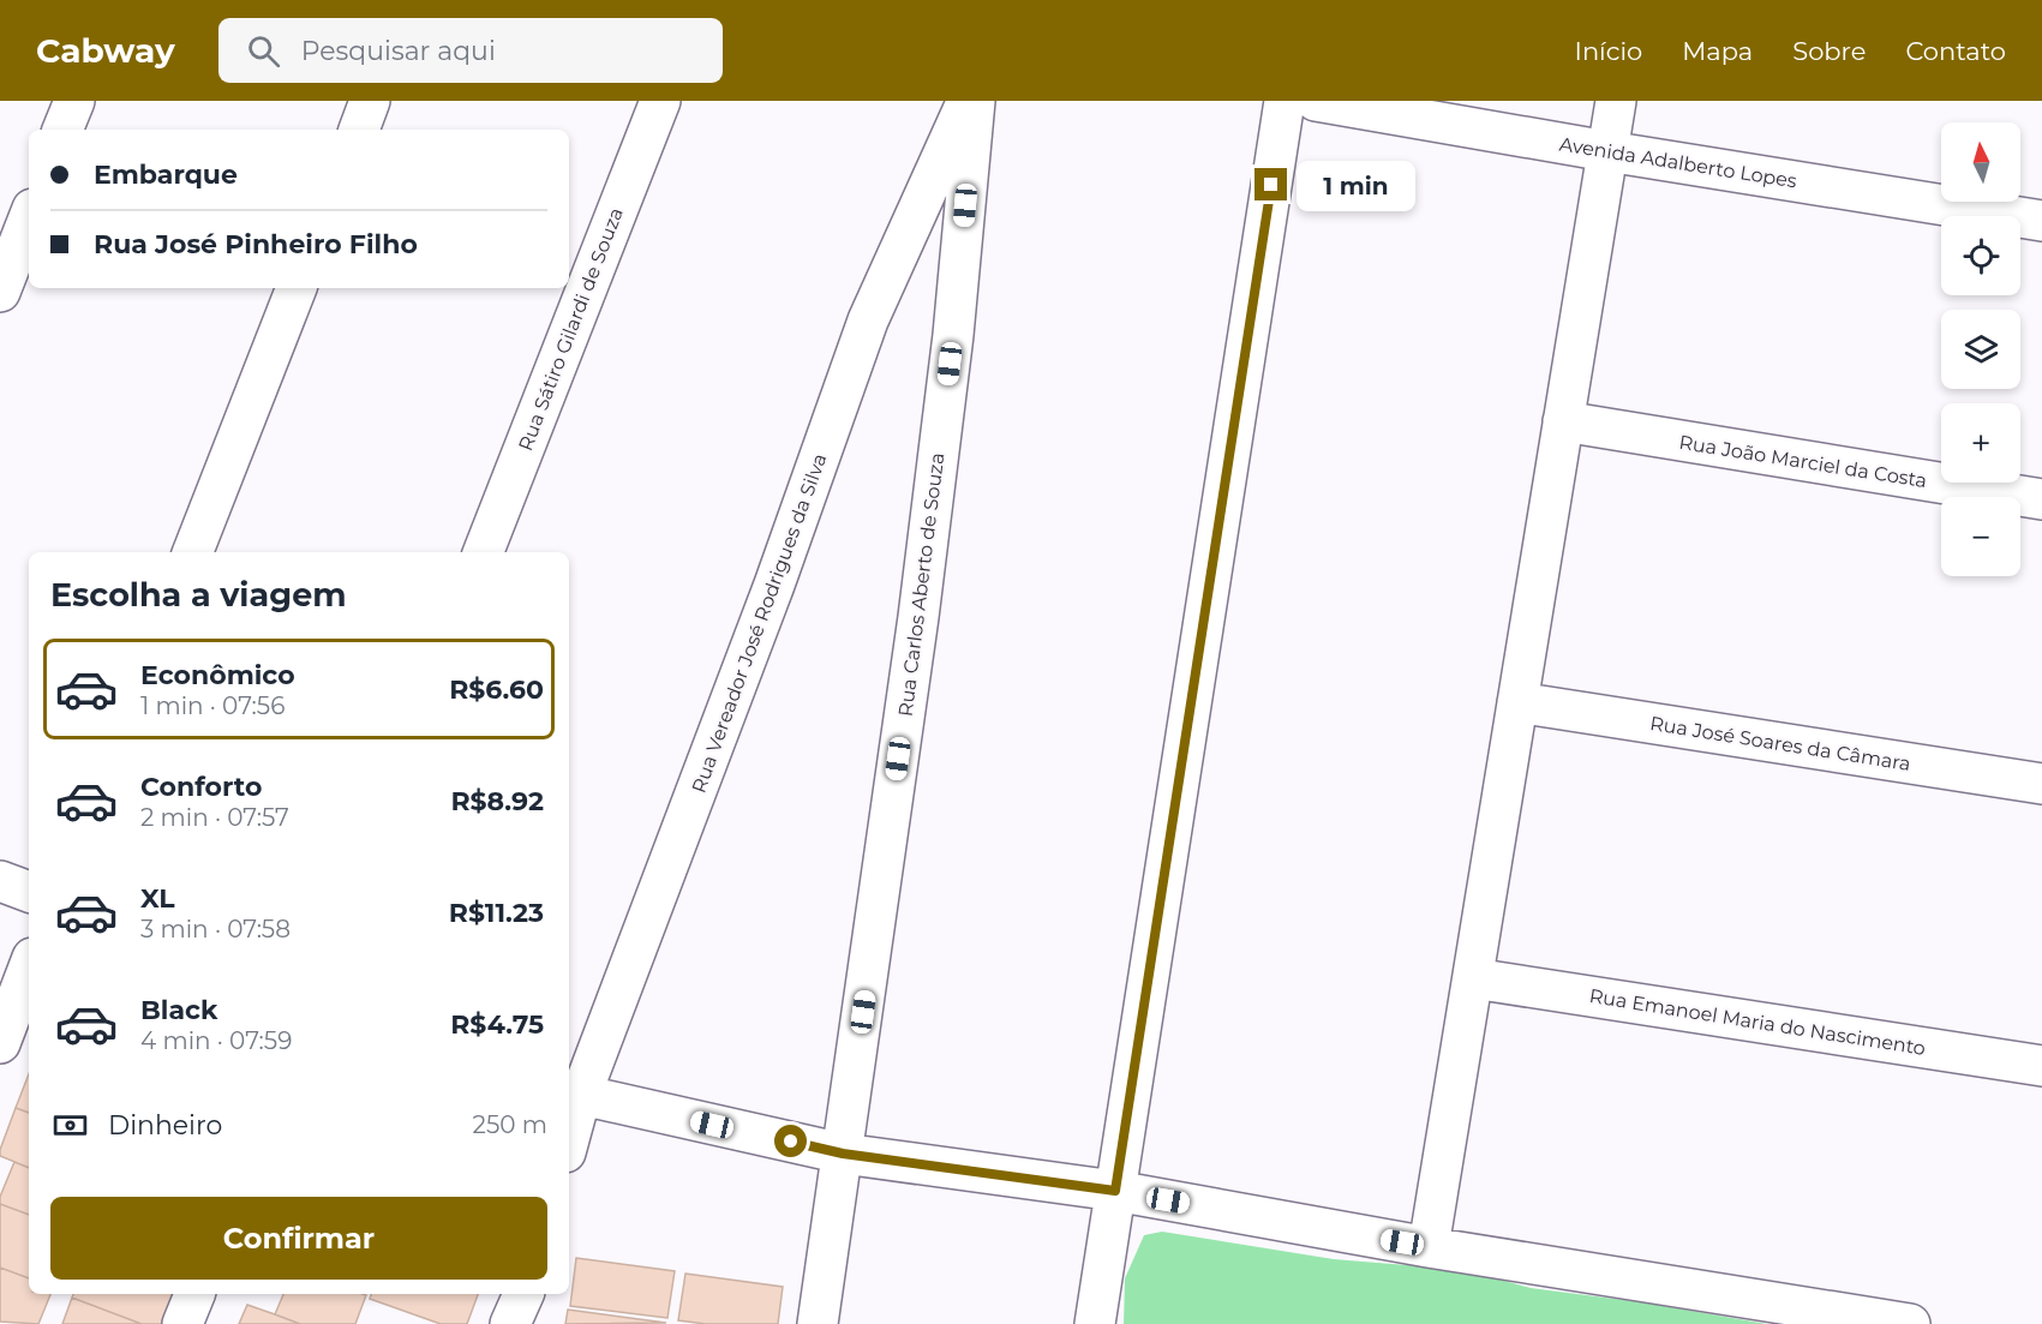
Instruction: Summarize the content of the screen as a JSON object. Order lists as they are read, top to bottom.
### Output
{
  "streets": {
    "street": [
      "Avenida Adalberto Lopes",
      "Rua Sátiro Gilardi de Souza",
      "Rua João Marciel da Costa",
      "Rua Carlos Aberto de Souza",
      "Rua Vereador José Rodrigues da Silva",
      "Rua José Soares da Câmara",
      "Rua Emanoel Maria do Nascimento"
    ]
  },
  "north": "top",
  "page": {
    "header": "Cabway",
    "search": "Pesquisar aqui",
    "nav": [
      "Início",
      "Mapa",
      "Sobre",
      "Contato"
    ],
    "map_buttons": ["+", "−"],
    "banner": ["Embarque", "Rua José Pinheiro Filho"],
    "bubble": "1 min",
    "heading": "Escolha a viagem",
    "list": [
      {
        "name": "Econômico",
        "note": "1 min · 07:56",
        "value": "R$6.60"
      },
      {
        "name": "Conforto",
        "note": "2 min · 07:57",
        "value": "R$8.92"
      },
      {
        "name": "XL",
        "note": "3 min · 07:58",
        "value": "R$11.23"
      },
      {
        "name": "Black",
        "note": "4 min · 07:59",
        "value": "R$4.75"
      }
    ],
    "pay": ["Dinheiro", "250 m"],
    "buttons": "Confirmar"
  }
}
